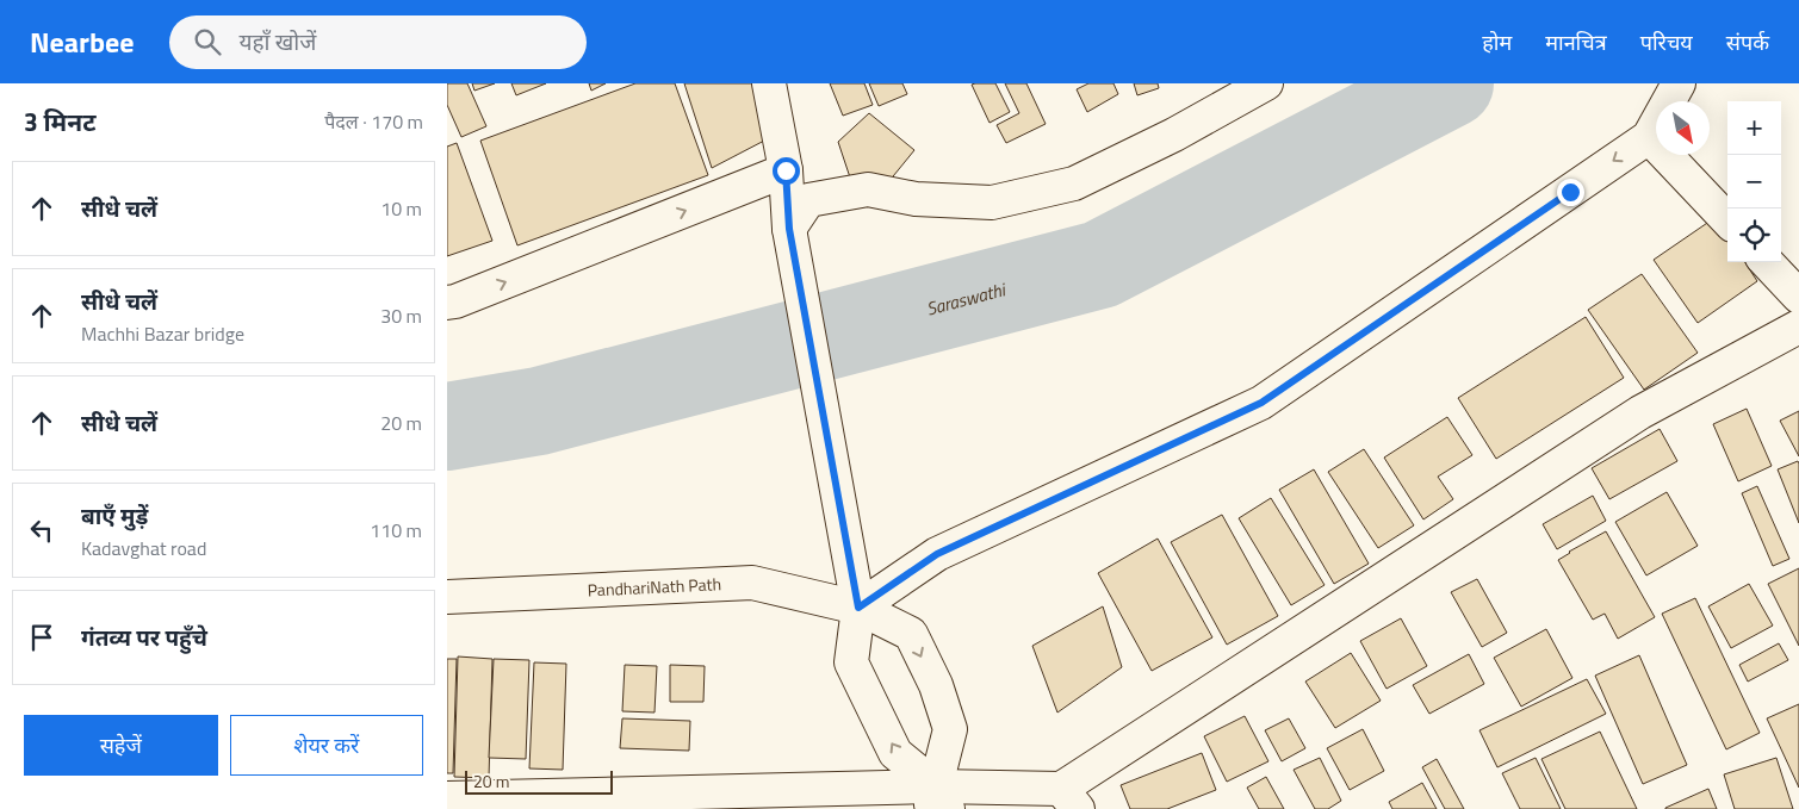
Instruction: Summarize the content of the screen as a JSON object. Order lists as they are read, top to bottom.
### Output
{
  "streets": {
    "street": ["PandhariNath Path"]
  },
  "water": ["Saraswathi"],
  "scale_bar": "20 m",
  "north": "bottom right",
  "page": {
    "header": "Nearbee",
    "search": "यहाँ खोजें",
    "nav": [
      "होम",
      "मानचित्र",
      "परिचय",
      "संपर्क"
    ],
    "heading": ["3 मिनट", "पैदल · 170 m"],
    "map_buttons": ["+", "−"],
    "list": [
      ["सीधे चलें", "10 m"],
      ["सीधे चलें", "Machhi Bazar bridge", "30 m"],
      ["सीधे चलें", "20 m"],
      ["बाएँ मुड़ें", "Kadavghat road", "110 m"],
      "गंतव्य पर पहुँचे"
    ],
    "buttons": ["सहेजें", "शेयर करें"],
    "scale": "20 m"
  }
}
